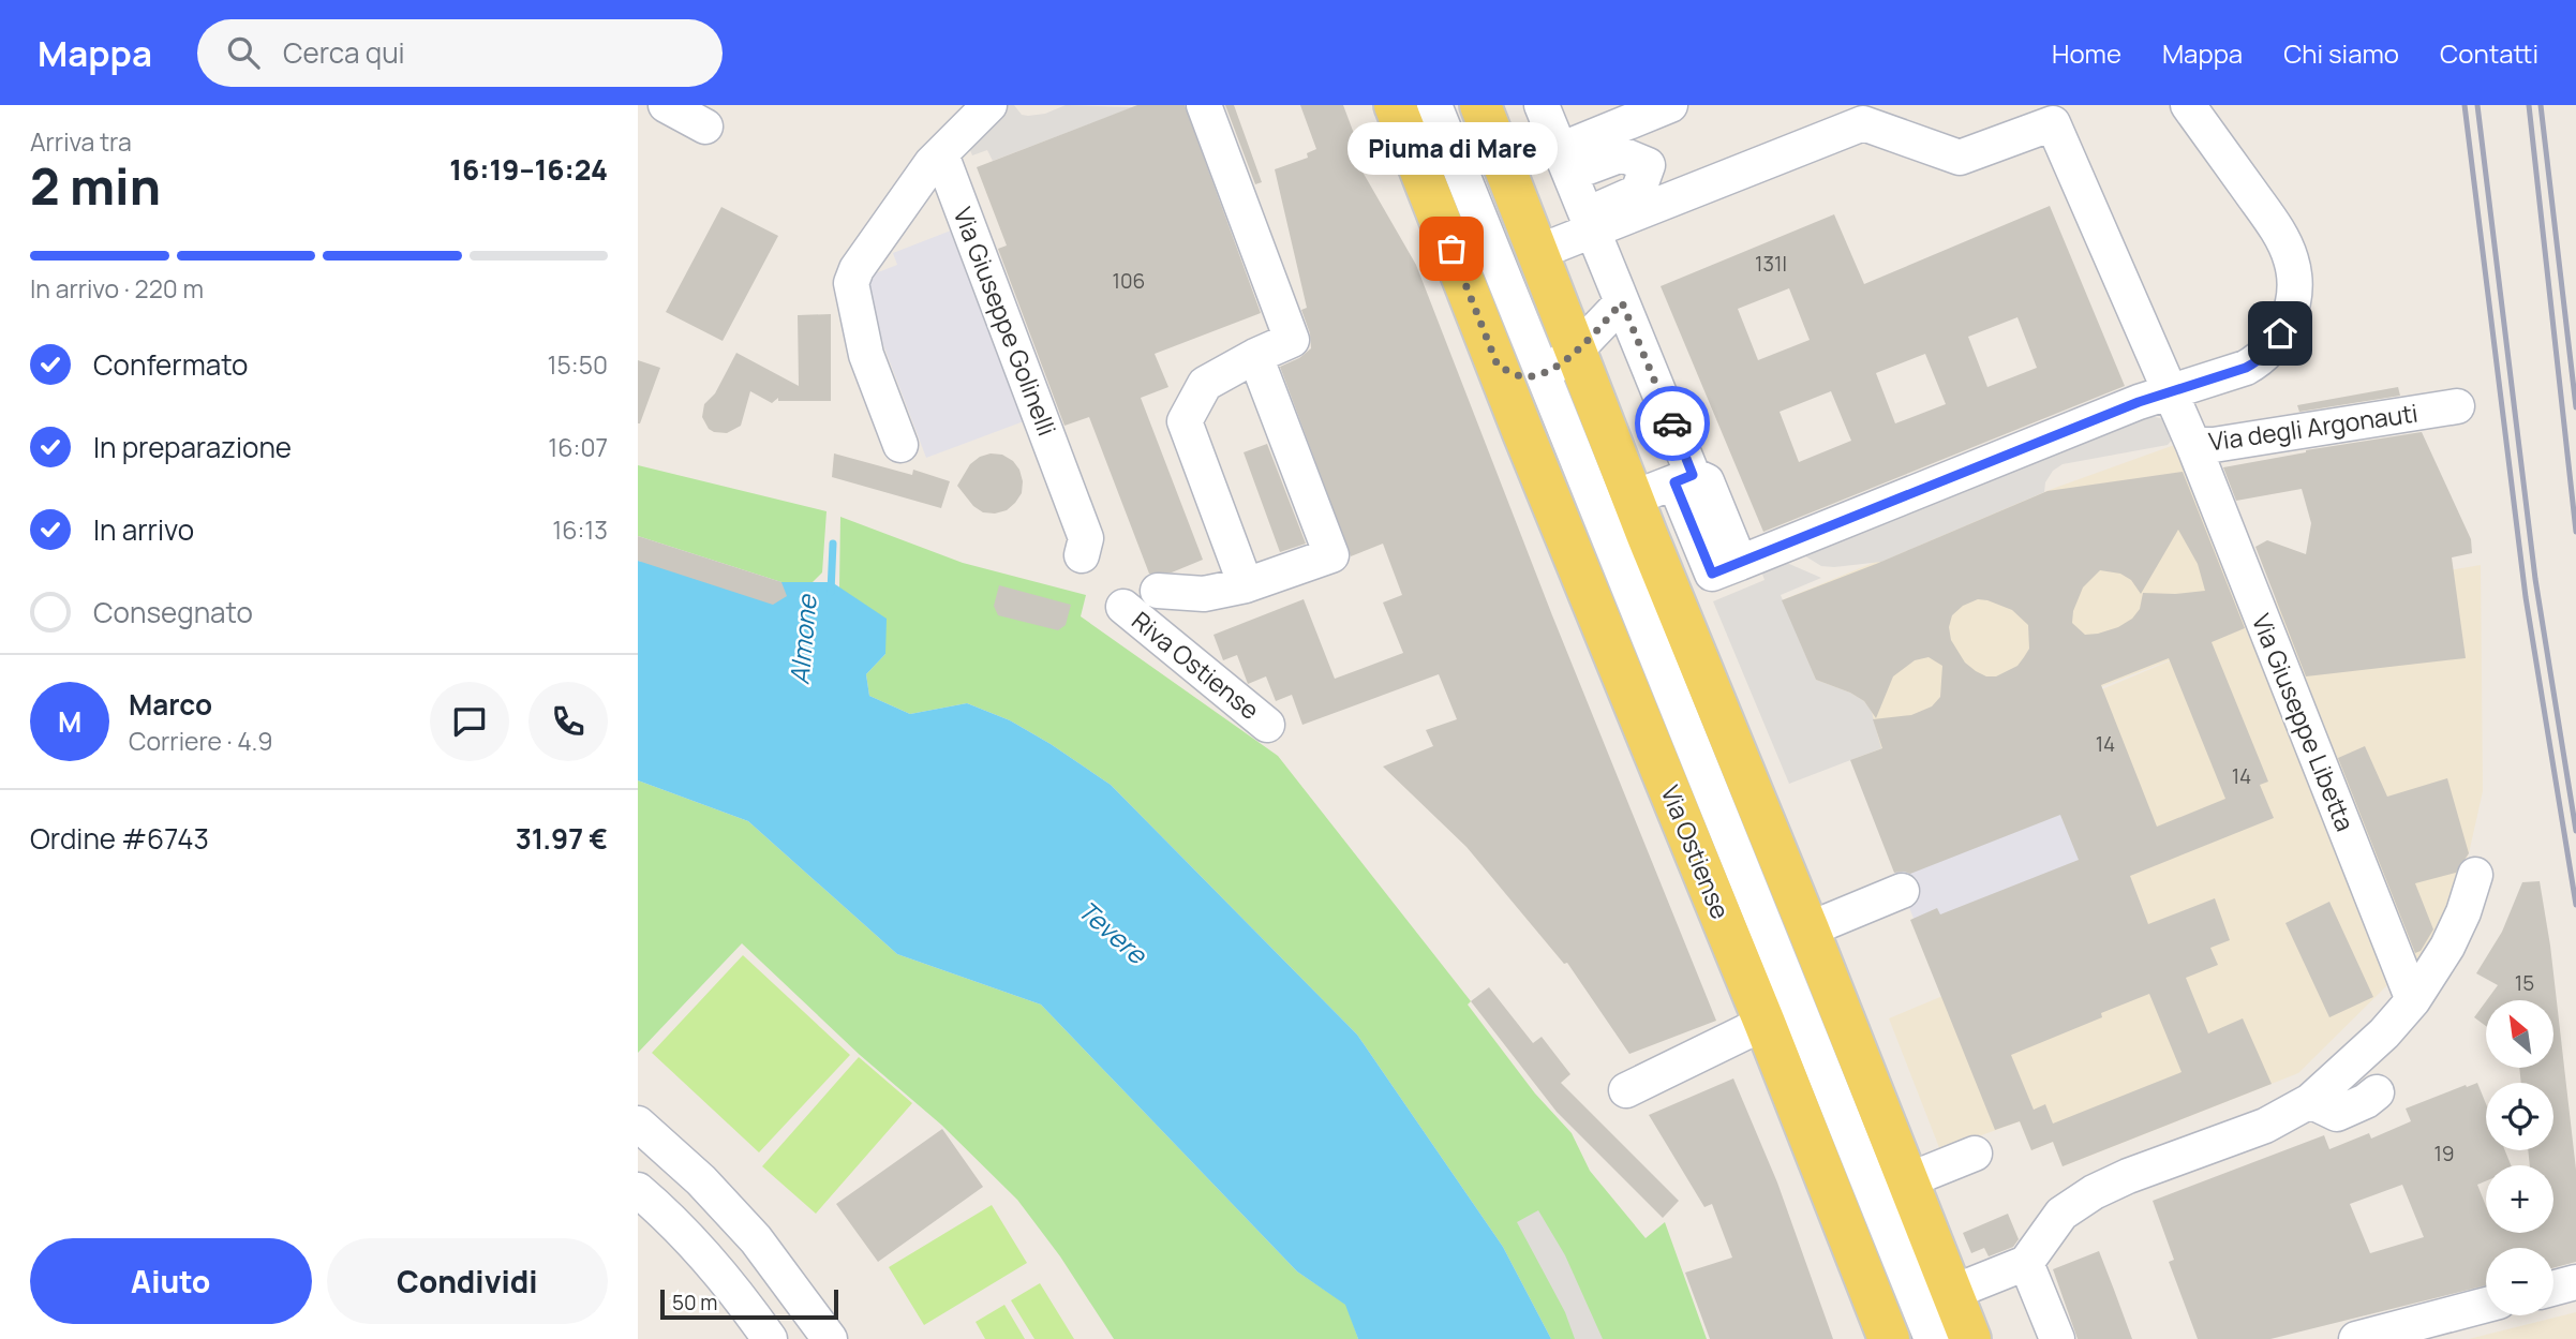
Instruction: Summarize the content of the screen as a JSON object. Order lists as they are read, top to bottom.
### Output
{
  "streets": {
    "main road": ["Via Ostiense"],
    "street": [
      "Via Giuseppe Golinelli",
      "Via degli Argonauti",
      "Riva Ostiense",
      "Via Giuseppe Libetta"
    ]
  },
  "crossings": [
    ["Via degli Argonauti", "Via Giuseppe Libetta"]
  ],
  "water": ["Almone", "Tevere"],
  "places": ["Piuma di Mare"],
  "house_numbers": [
    "131l",
    "106",
    "14",
    "14",
    "15",
    "19"
  ],
  "scale_bar": "50 m",
  "north": "top left",
  "page": {
    "header": "Mappa",
    "search": "Cerca qui",
    "nav": [
      "Home",
      "Mappa",
      "Chi siamo",
      "Contatti"
    ],
    "heading": ["2 min", "Arriva tra", "16:19–16:24"],
    "panel": [
      "Marco",
      "Corriere · 4.9",
      "Ordine #6743",
      "31.97 €"
    ],
    "bubble": "Piuma di Mare",
    "bar": "In arrivo · 220 m",
    "list": [
      ["Confermato", "15:50"],
      ["In preparazione", "16:07"],
      ["In arrivo", "16:13"],
      "Consegnato"
    ],
    "round": "M",
    "map_buttons": ["+", "−"],
    "buttons": ["Aiuto", "Condividi"],
    "scale": "50 m"
  }
}
